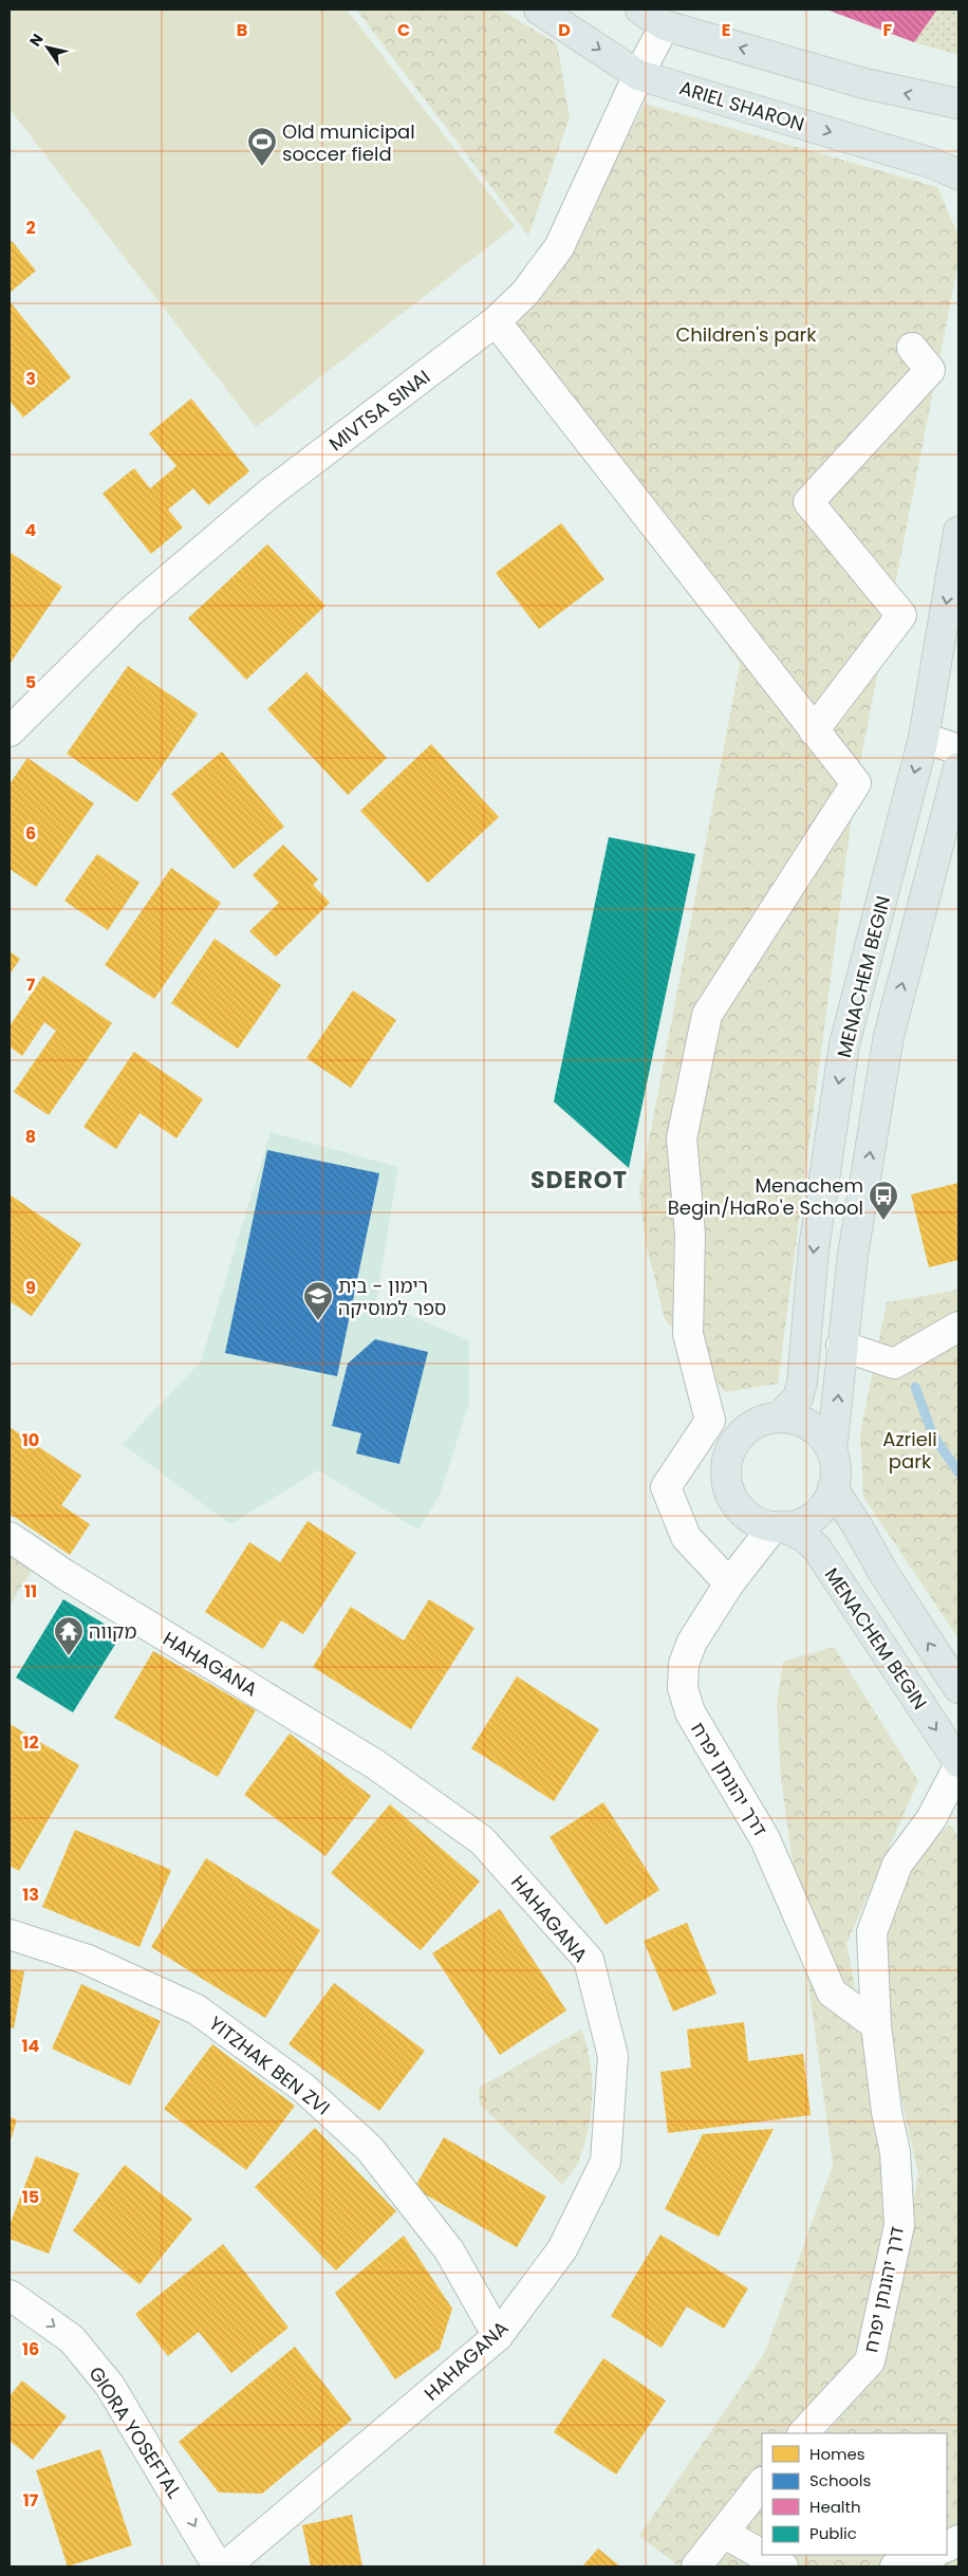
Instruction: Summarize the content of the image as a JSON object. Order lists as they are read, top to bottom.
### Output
{
  "streets": {
    "main road": ["ARIEL SHARON", "MENACHEM BEGIN"],
    "street": [
      "MIVTSA SINAI",
      "HAHAGANA",
      "דרך יהונתן יפרח",
      "YITZHAK BEN ZVI",
      "GIORA YOSEFTAL"
    ]
  },
  "crossings": [
    ["ARIEL SHARON", "MIVTSA SINAI"],
    ["MENACHEM BEGIN", "דרך יהונתן יפרח"],
    ["HAHAGANA", "YITZHAK BEN ZVI"]
  ],
  "one_way": ["GIORA YOSEFTAL"],
  "districts": ["SDEROT"],
  "parks": ["Children's park", "Azrieli park"],
  "places": {
    "sports": ["Old municipal soccer field"],
    "bus stop": ["Menachem Begin/HaRo'e School"],
    "school or university": ["רימון - בית ספר למוסיקה"],
    "temple": ["מקווה"]
  },
  "legend": [
    "Homes",
    "Schools",
    "Health",
    "Public"
  ],
  "north": "top left",
  "grid": {
    "columns": [
      "B",
      "C",
      "D",
      "E",
      "F"
    ],
    "rows": [
      "2",
      "3",
      "4",
      "5",
      "6",
      "7",
      "8",
      "9",
      "10",
      "11",
      "12",
      "13",
      "14",
      "15",
      "16",
      "17"
    ]
  }
}
